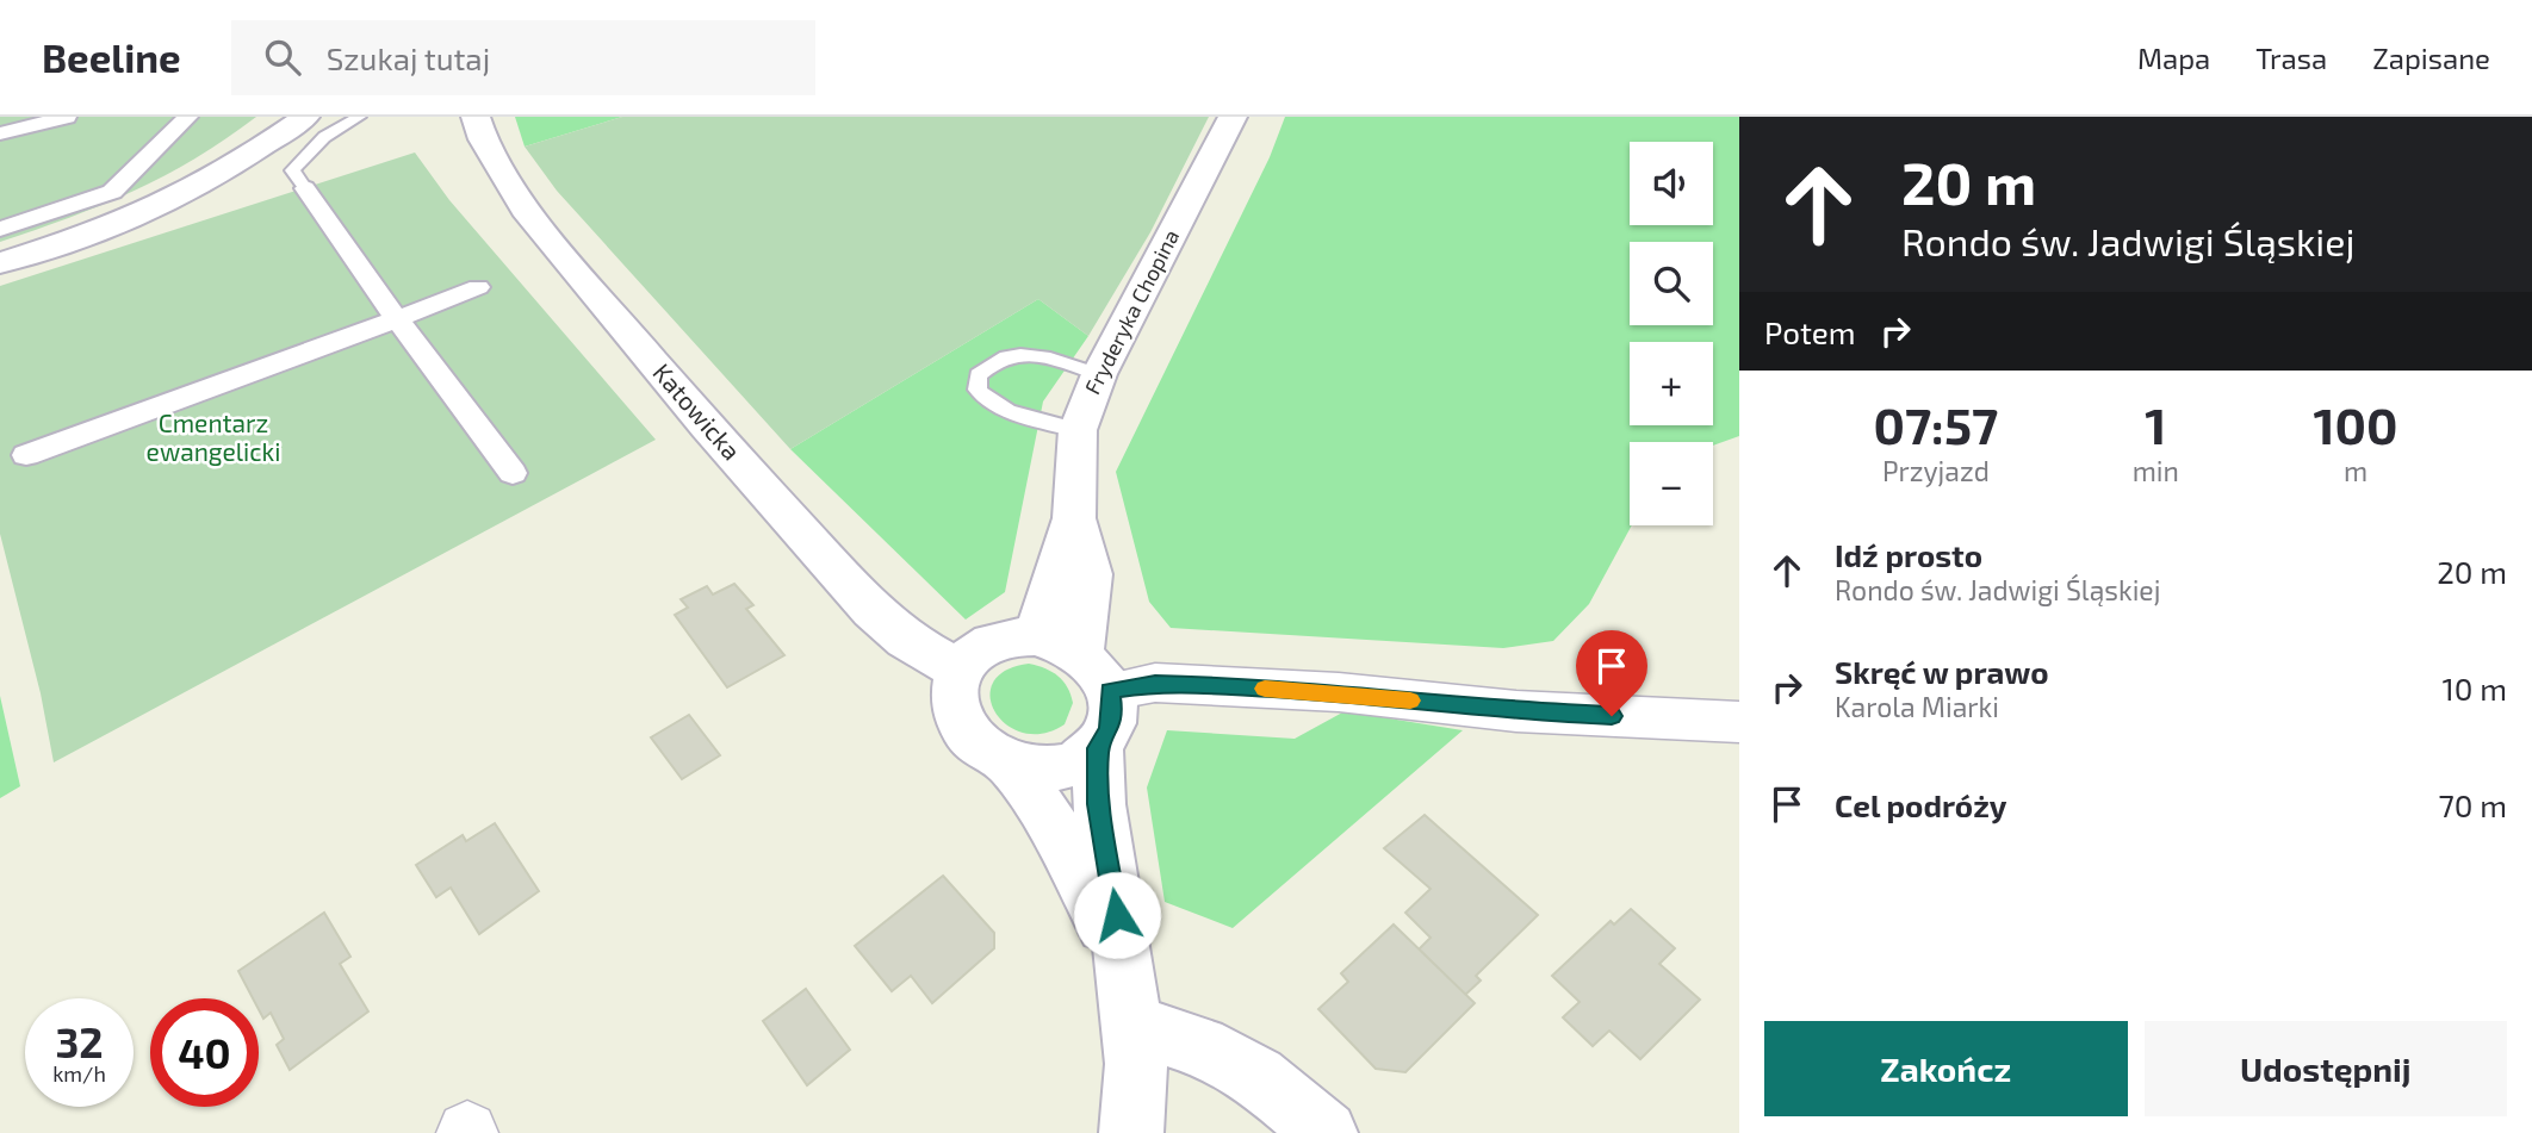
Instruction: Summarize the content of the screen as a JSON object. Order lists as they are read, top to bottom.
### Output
{
  "streets": {
    "street": ["Fryderyka Chopina", "Katowicka"]
  },
  "crossings": [
    ["Fryderyka Chopina", "Katowicka"]
  ],
  "parks": ["Cmentarz ewangelicki"],
  "page": {
    "header": "Beeline",
    "search": "Szukaj tutaj",
    "nav": ["Mapa", "Trasa", "Zapisane"],
    "turn": ["20 m", "Rondo św. Jadwigi Śląskiej"],
    "map_buttons": ["+", "−"],
    "then": "Potem",
    "eta": [
      "07:57",
      "Przyjazd",
      "1",
      "min",
      "100",
      "m"
    ],
    "list": [
      {
        "name": "Idź prosto",
        "note": "Rondo św. Jadwigi Śląskiej",
        "value": "20 m"
      },
      {
        "name": "Skręć w prawo",
        "note": "Karola Miarki",
        "value": "10 m"
      },
      {
        "name": "Cel podróży",
        "value": "70 m"
      }
    ],
    "speed": "32 km/h",
    "limit": "40",
    "buttons": ["Zakończ", "Udostępnij"]
  }
}
